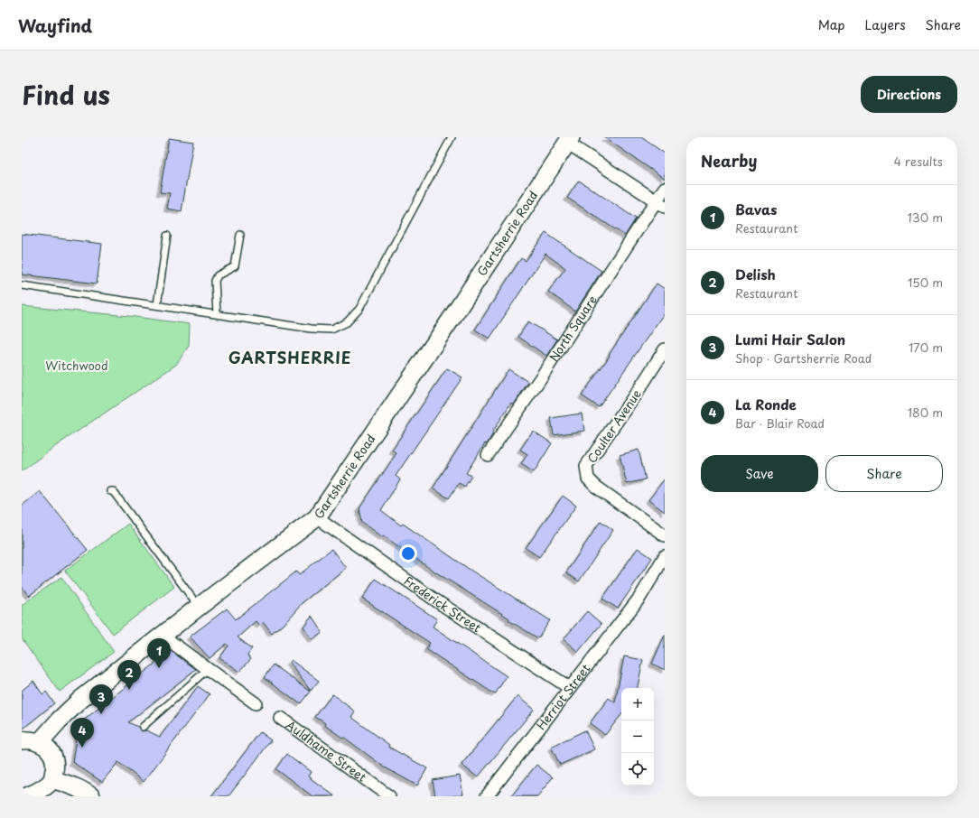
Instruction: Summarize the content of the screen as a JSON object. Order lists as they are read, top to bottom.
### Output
{
  "streets": {
    "street": [
      "Gartsherrie Road",
      "North Square",
      "Coulter Avenue",
      "Frederick Street",
      "Herriot Street",
      "Auldhame Street"
    ]
  },
  "crossings": [
    ["Gartsherrie Road", "Frederick Street"],
    ["Frederick Street", "Herriot Street"]
  ],
  "districts": ["GARTSHERRIE"],
  "parks": ["Witchwood"],
  "page": {
    "header": "Wayfind",
    "nav": ["Map", "Layers", "Share"],
    "title": "Find us",
    "buttons": [
      "Directions",
      ["Save", "Share"]
    ],
    "heading": ["Nearby", "4 results"],
    "list": [
      {
        "mark": "1",
        "name": "Bavas",
        "note": "Restaurant",
        "value": "130 m"
      },
      {
        "mark": "2",
        "name": "Delish",
        "note": "Restaurant",
        "value": "150 m"
      },
      {
        "mark": "3",
        "name": "Lumi Hair Salon",
        "note": "Shop · Gartsherrie Road",
        "value": "170 m"
      },
      {
        "mark": "4",
        "name": "La Ronde",
        "note": "Bar · Blair Road",
        "value": "180 m"
      }
    ],
    "pins": [
      "1",
      "2",
      "3",
      "4"
    ],
    "map_buttons": ["+", "−"]
  }
}
